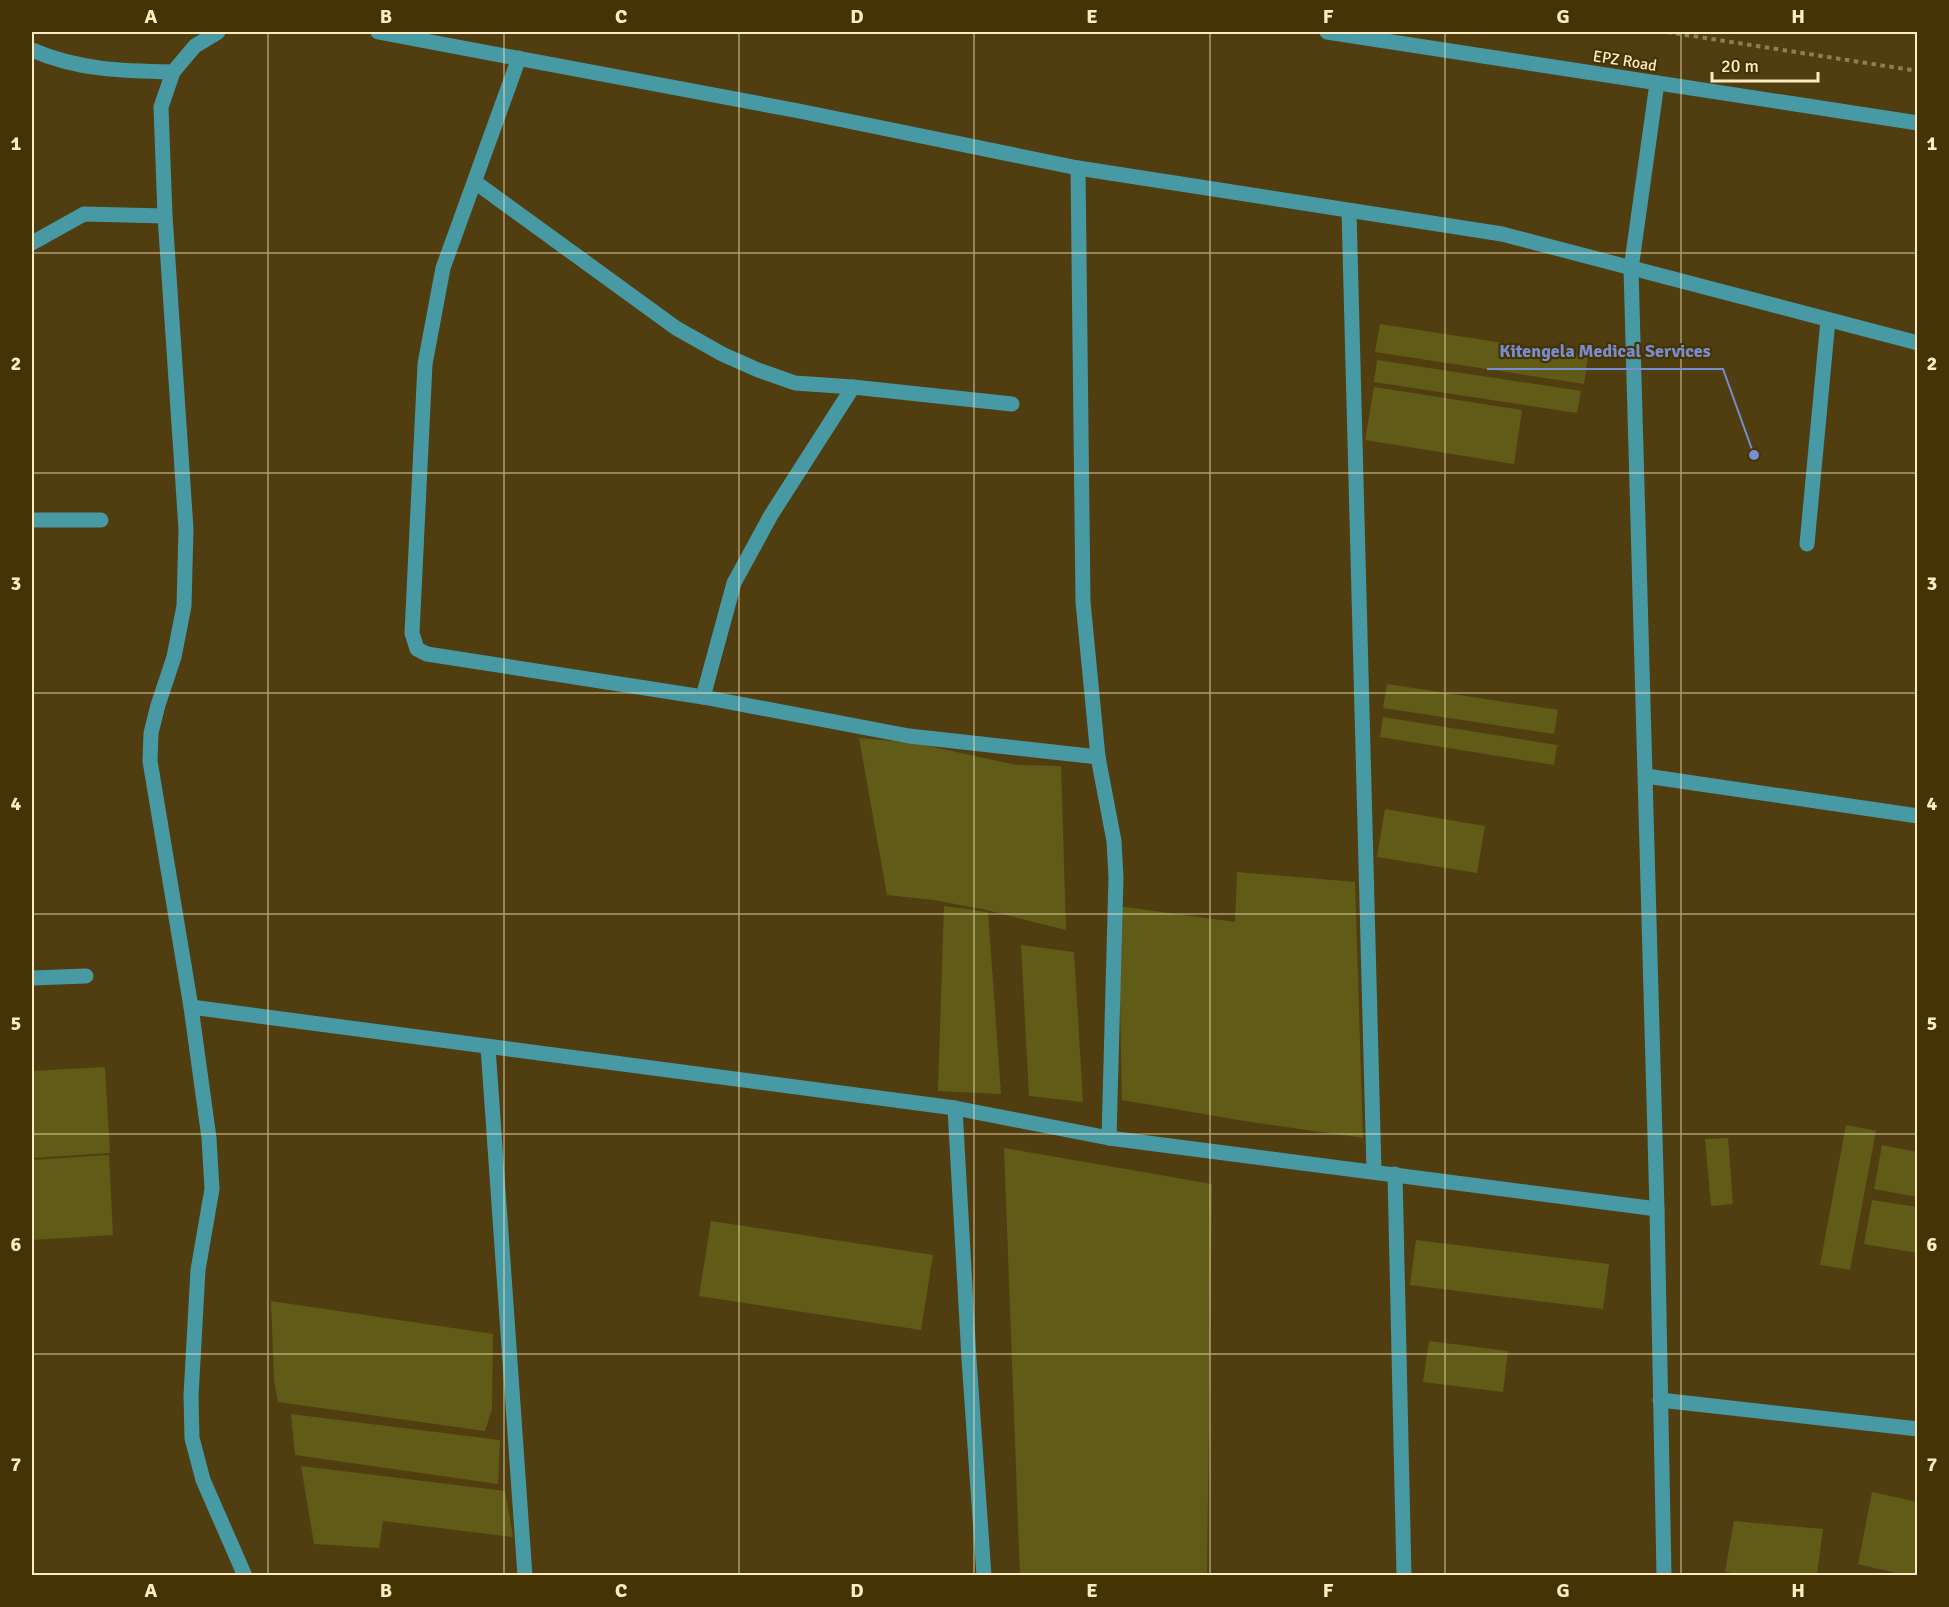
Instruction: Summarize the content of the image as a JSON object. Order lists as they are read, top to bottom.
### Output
{
  "streets": {
    "street": ["EPZ Road"]
  },
  "places": ["Kitengela Medical Services"],
  "scale_bar": "20 m",
  "grid": {
    "columns": [
      "A",
      "B",
      "C",
      "D",
      "E",
      "F",
      "G",
      "H"
    ],
    "rows": [
      "1",
      "2",
      "3",
      "4",
      "5",
      "6",
      "7"
    ]
  }
}
